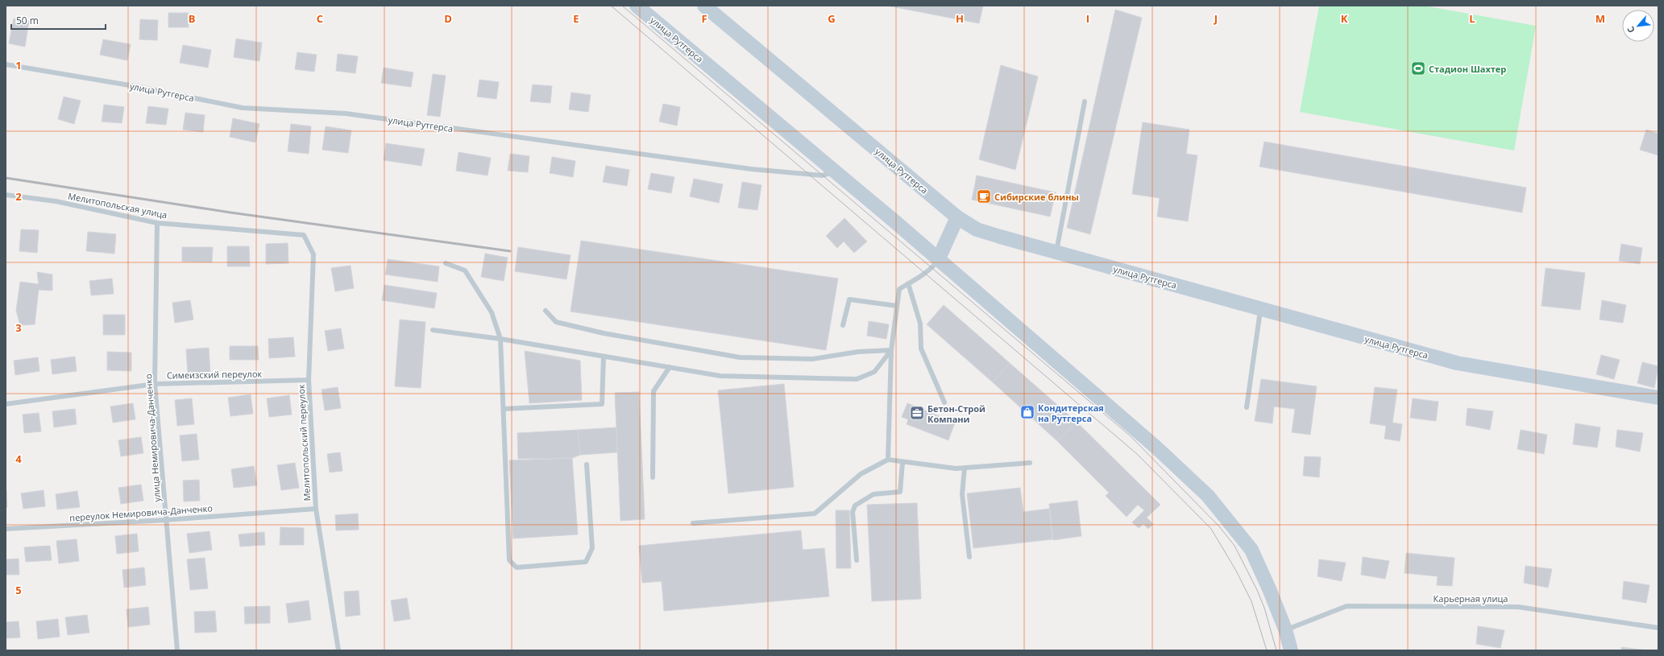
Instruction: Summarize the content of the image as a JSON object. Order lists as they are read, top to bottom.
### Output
{
  "streets": {
    "main road": ["улица Рутгерса"],
    "lane": [
      "Мелитопольская улица",
      "Симеизский переулок",
      "улица Немировича-Данченко",
      "Мелитопольский переулок",
      "переулок Немировича-Данченко",
      "Карьерная улица"
    ]
  },
  "crossings": [
    ["улица Рутгерса", "Карьерная улица"],
    ["Мелитопольская улица", "улица Немировича-Данченко"],
    ["Мелитопольская улица", "Мелитопольский переулок"],
    ["Симеизский переулок", "улица Немировича-Данченко"],
    ["Симеизский переулок", "Мелитопольский переулок"],
    ["улица Немировича-Данченко", "переулок Немировича-Данченко"],
    ["Мелитопольский переулок", "переулок Немировича-Данченко"]
  ],
  "places": {
    "sports": ["Стадион Шахтер"],
    "cafe": ["Сибирские блины"],
    "shop": ["Кондитерская на Рутгерса"],
    "office": ["Бетон-Строй Компани"]
  },
  "scale_bar": "50 m",
  "north": "bottom left",
  "grid": {
    "columns": [
      "B",
      "C",
      "D",
      "E",
      "F",
      "G",
      "H",
      "I",
      "J",
      "K",
      "L",
      "M"
    ],
    "rows": [
      "1",
      "2",
      "3",
      "4",
      "5"
    ]
  }
}
